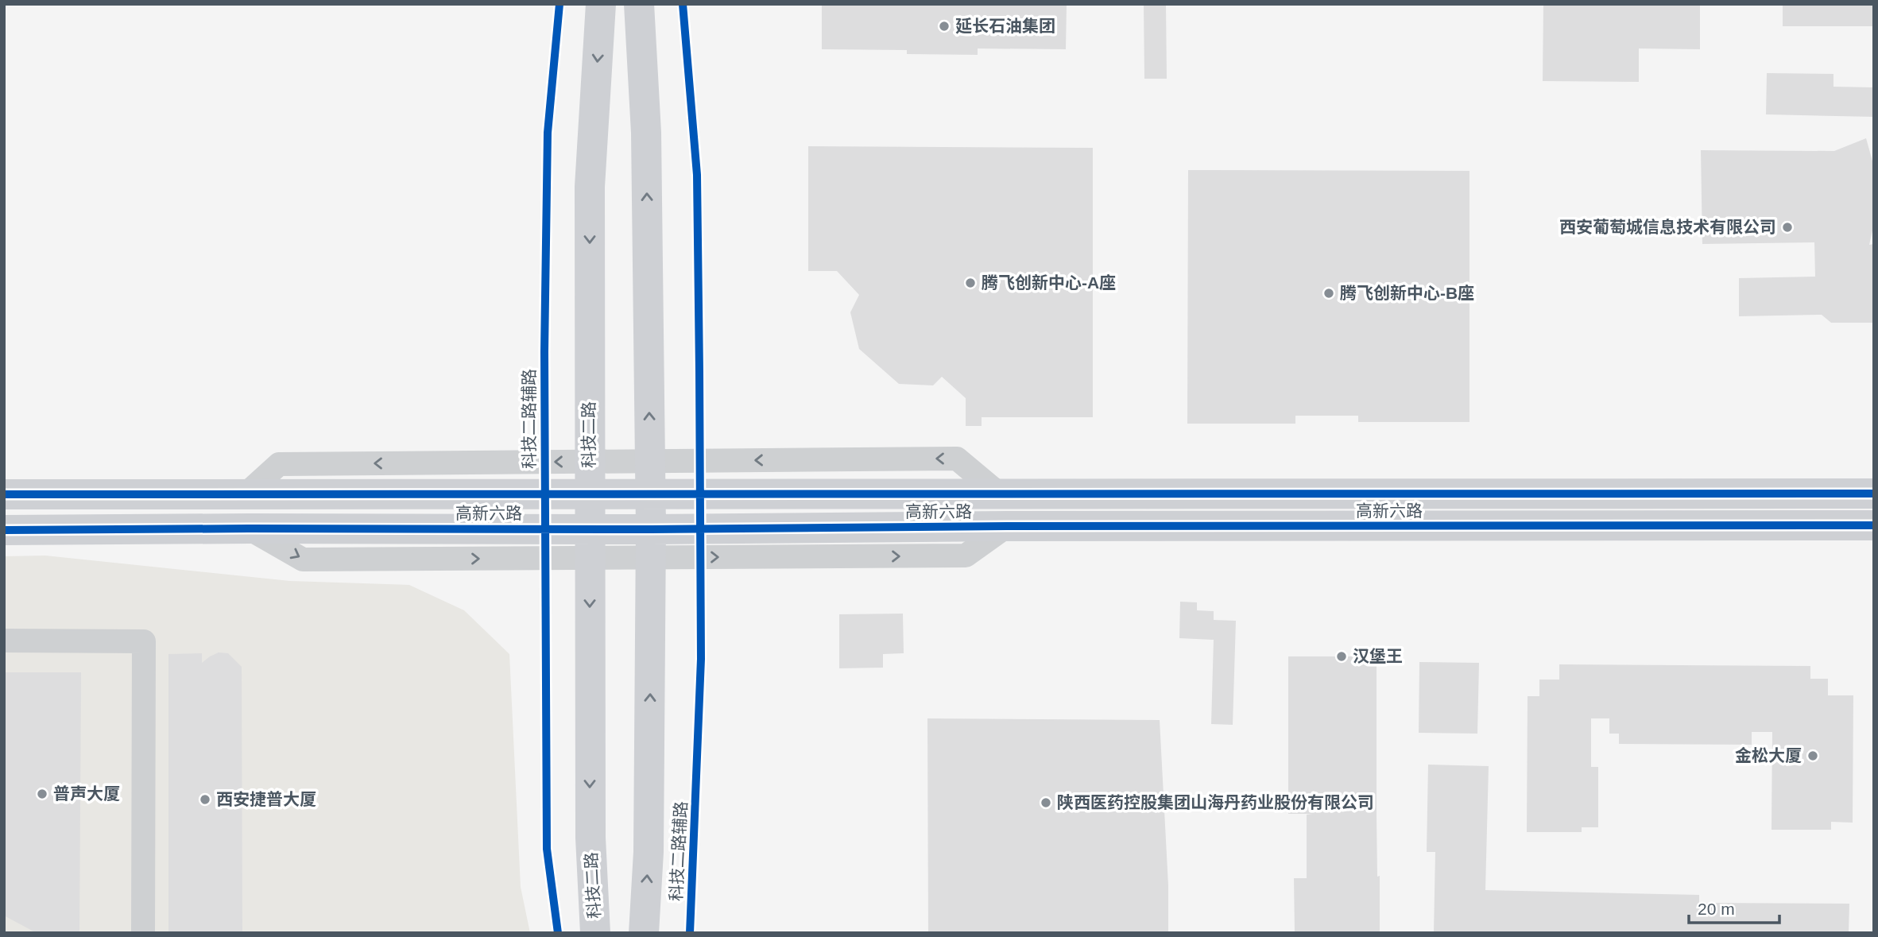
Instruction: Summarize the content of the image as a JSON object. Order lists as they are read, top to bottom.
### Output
{
  "streets": {
    "street": ["科技二路", "高新六路"],
    "cycle path": ["科技二路辅路"]
  },
  "crossings": [
    ["科技二路", "高新六路"]
  ],
  "places": [
    "延长石油集团",
    "西安葡萄城信息技术有限公司",
    "腾飞创新中心-A座",
    "腾飞创新中心-B座",
    "汉堡王",
    "金松大厦",
    "普声大厦",
    "西安捷普大厦",
    "陕西医药控股集团山海丹药业股份有限公司"
  ],
  "scale_bar": "20 m"
}
